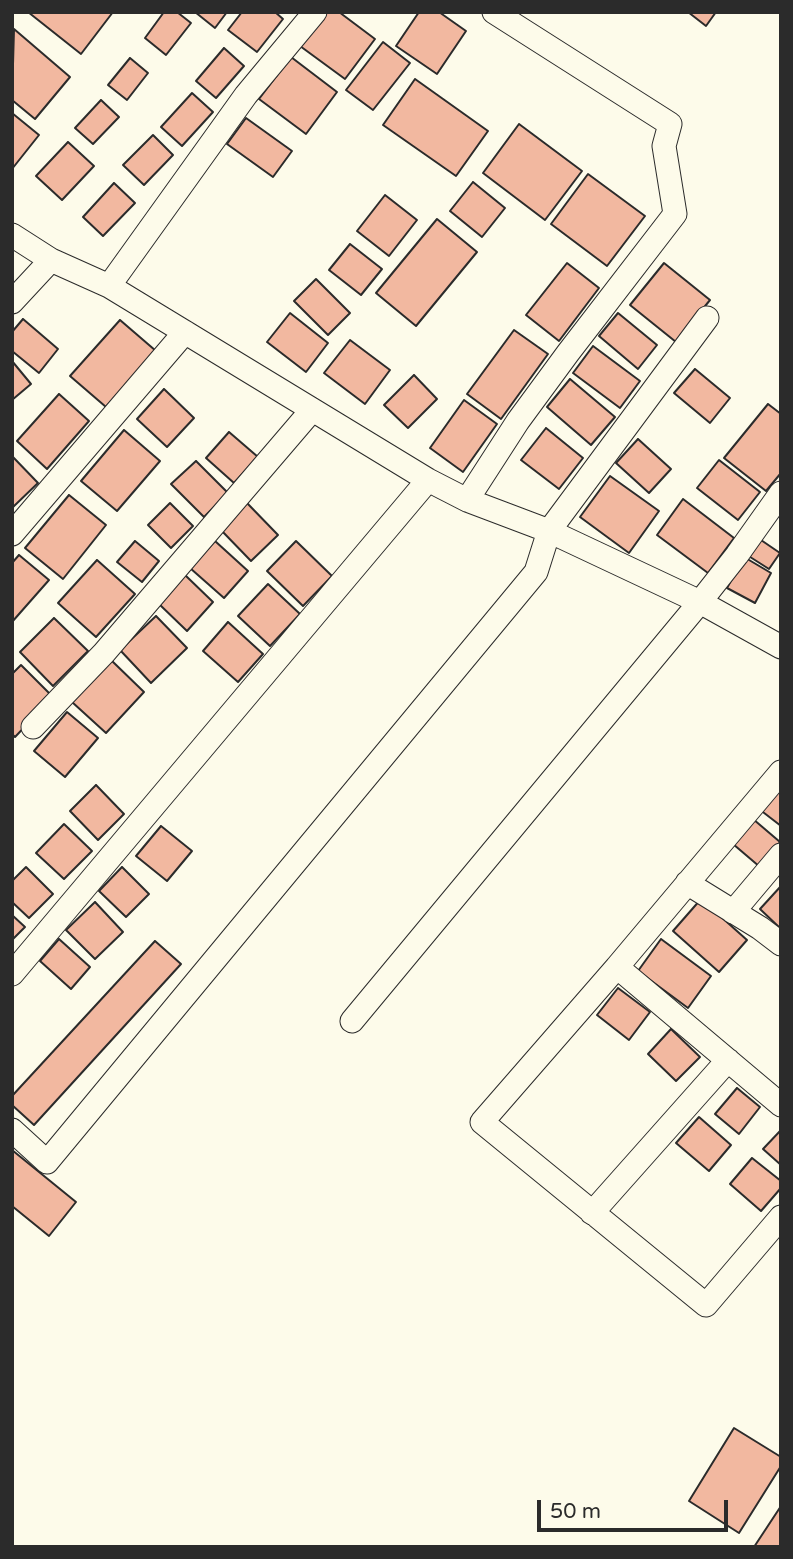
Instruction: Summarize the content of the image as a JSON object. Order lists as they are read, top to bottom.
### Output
{
  "scale_bar": "50 m"
}
